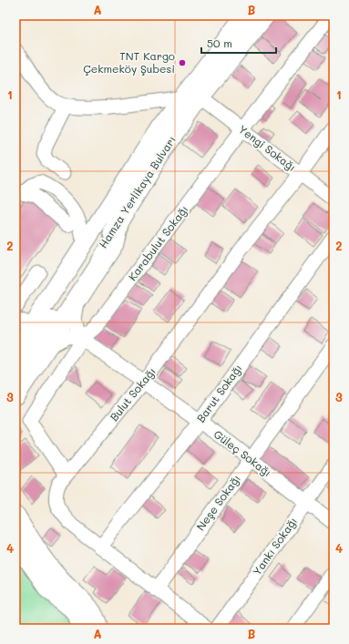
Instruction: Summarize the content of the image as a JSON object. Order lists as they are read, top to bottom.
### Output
{
  "streets": {
    "main road": ["Hamza Yerlikaya Bulvarı"],
    "street": [
      "Yengi Sokağı",
      "Karabulut Sokağı",
      "Barut Sokağı",
      "Bulut Sokağı",
      "Güleç Sokağı",
      "Neşe Sokağı",
      "Yankı Sokağı"
    ]
  },
  "crossings": [
    ["Yengi Sokağı", "Hamza Yerlikaya Bulvarı"],
    ["Yengi Sokağı", "Karabulut Sokağı"],
    ["Yengi Sokağı", "Bulut Sokağı"],
    ["Karabulut Sokağı", "Bulut Sokağı"],
    ["Karabulut Sokağı", "Güleç Sokağı"],
    ["Barut Sokağı", "Bulut Sokağı"],
    ["Barut Sokağı", "Güleç Sokağı"],
    ["Bulut Sokağı", "Güleç Sokağı"],
    ["Bulut Sokağı", "Neşe Sokağı"],
    ["Güleç Sokağı", "Neşe Sokağı"],
    ["Güleç Sokağı", "Yankı Sokağı"]
  ],
  "places": ["TNT Kargo Çekmeköy Şubesi"],
  "scale_bar": "50 m",
  "grid": {
    "columns": ["A", "B"],
    "rows": [
      "1",
      "2",
      "3",
      "4"
    ]
  }
}
